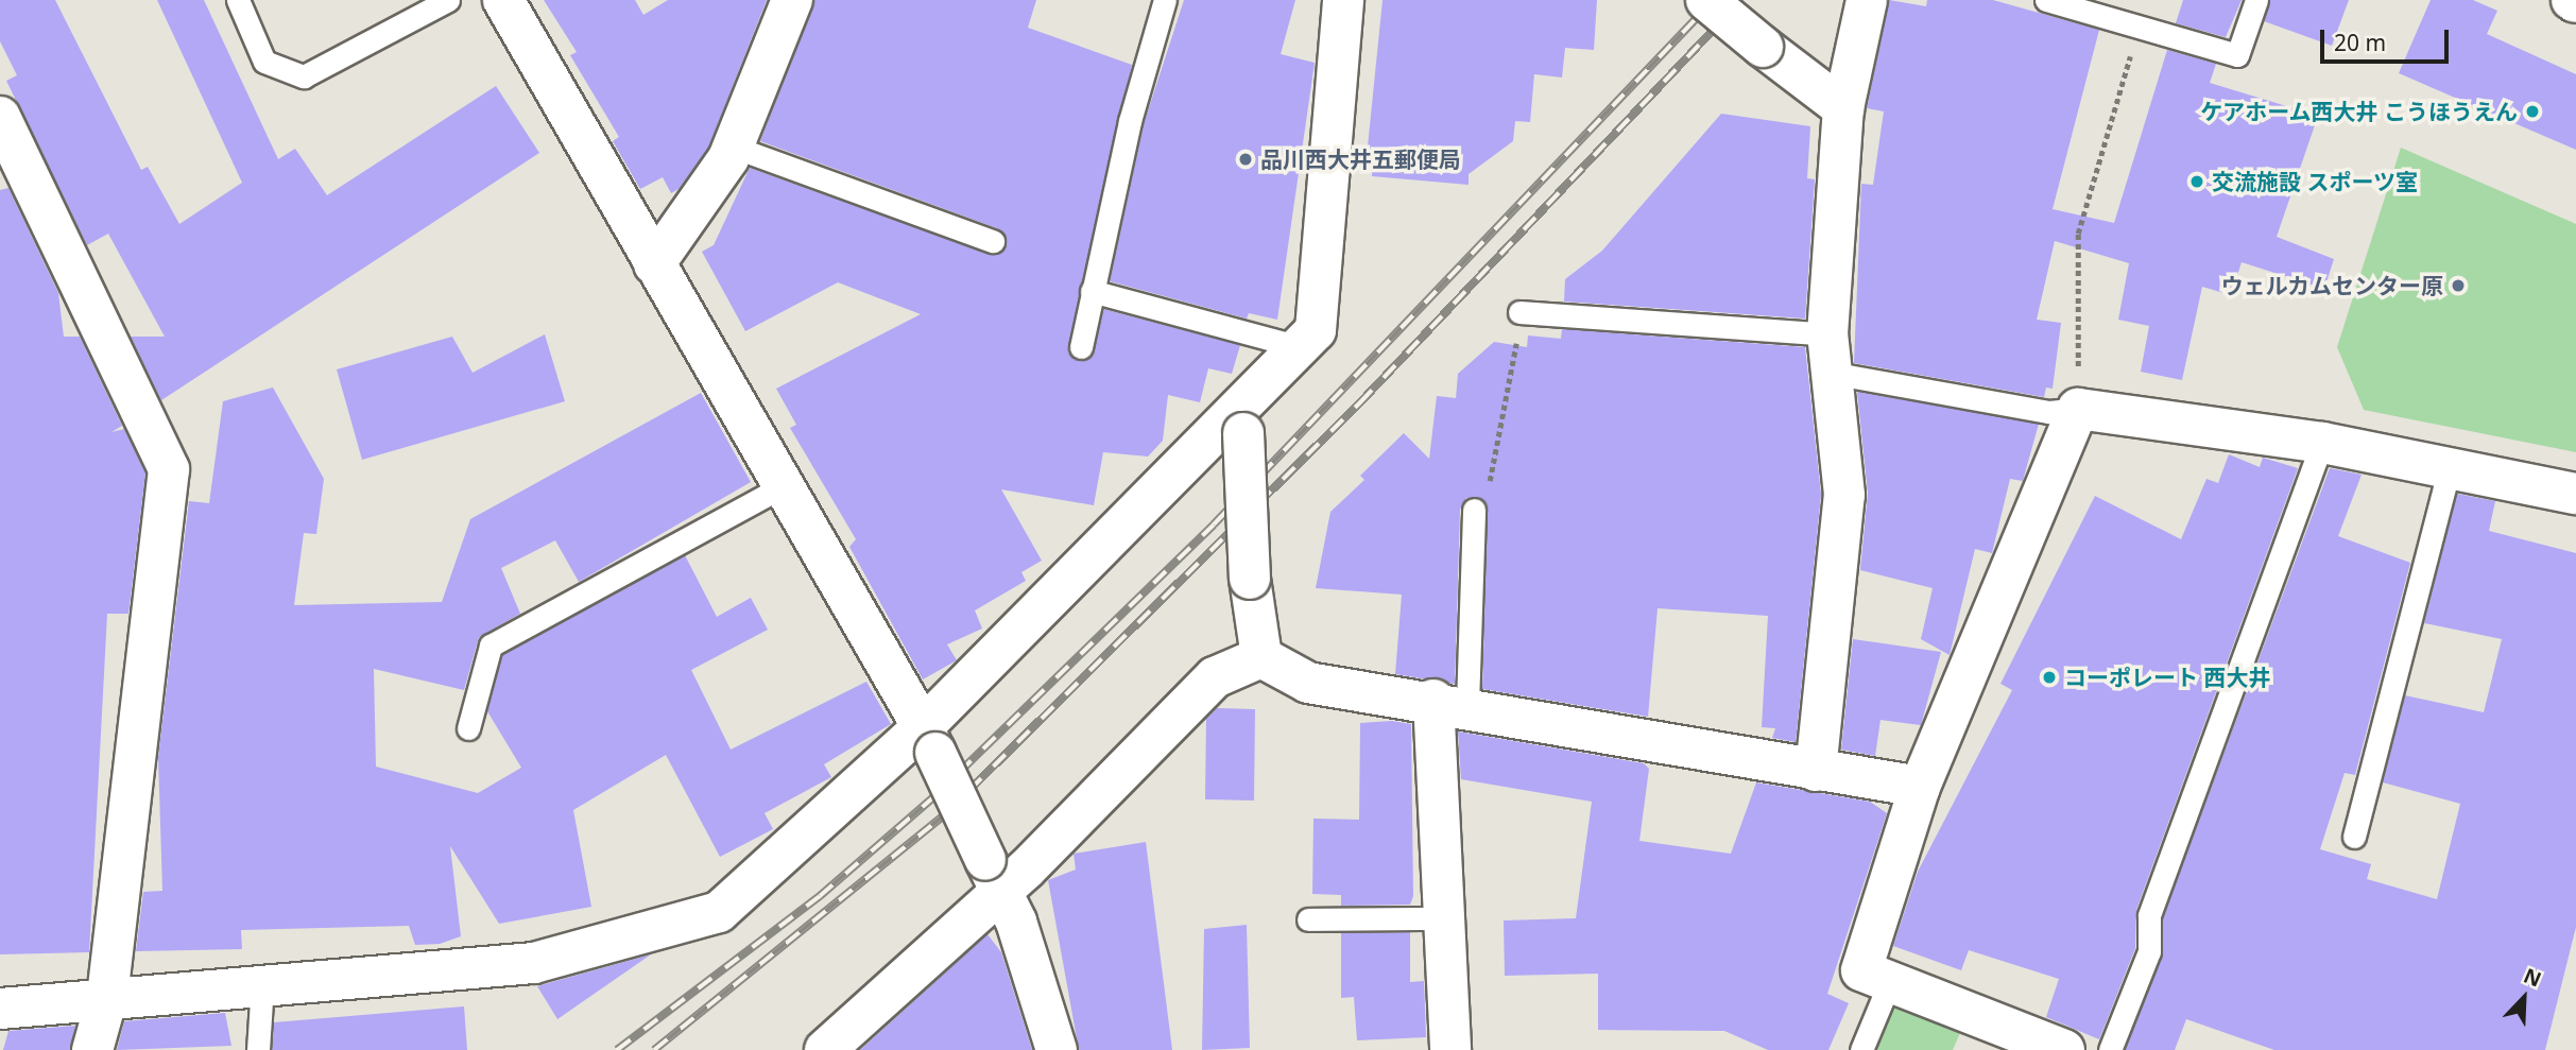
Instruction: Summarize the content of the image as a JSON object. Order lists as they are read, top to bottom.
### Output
{
  "places": [
    "ケアホーム西大井 こうほうえん",
    "品川西大井五郵便局",
    "交流施設 スポーツ室",
    "ウェルカムセンター原",
    "コーポレート 西大井"
  ],
  "scale_bar": "20 m",
  "north": "top right"
}
